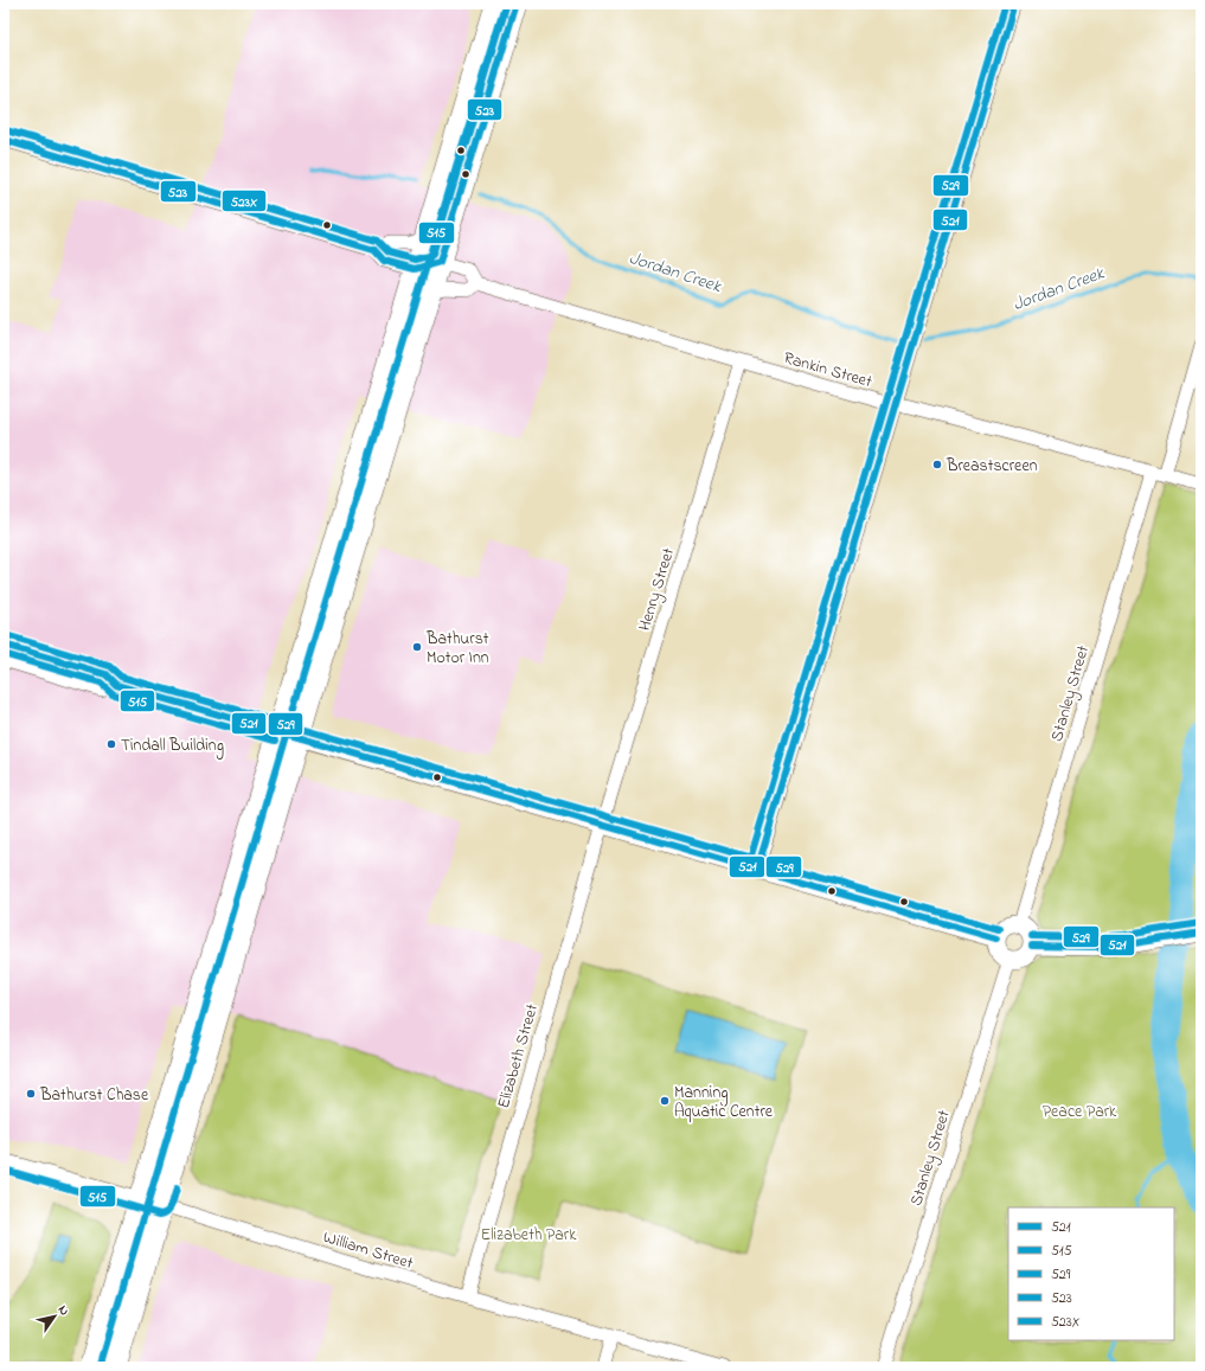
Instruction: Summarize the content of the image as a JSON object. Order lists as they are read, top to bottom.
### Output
{
  "streets": {
    "street": [
      "Rankin Street",
      "Henry Street",
      "Stanley Street",
      "Elizabeth Street",
      "William Street"
    ]
  },
  "crossings": [
    ["Rankin Street", "Henry Street"],
    ["Rankin Street", "Stanley Street"],
    ["Henry Street", "Elizabeth Street"],
    ["Elizabeth Street", "William Street"]
  ],
  "water": ["Jordan Creek"],
  "parks": ["Peace Park", "Elizabeth Park"],
  "places": [
    "Breastscreen",
    "Bathurst Motor Inn",
    "Tindall Building",
    "Bathurst Chase",
    "Manning Aquatic Centre"
  ],
  "lines": [
    "transit line 521",
    "transit line 529",
    "transit line 523",
    "transit line 523X",
    "transit line 515"
  ],
  "legend": [
    "521",
    "515",
    "529",
    "523",
    "523X"
  ],
  "north": "top right"
}
